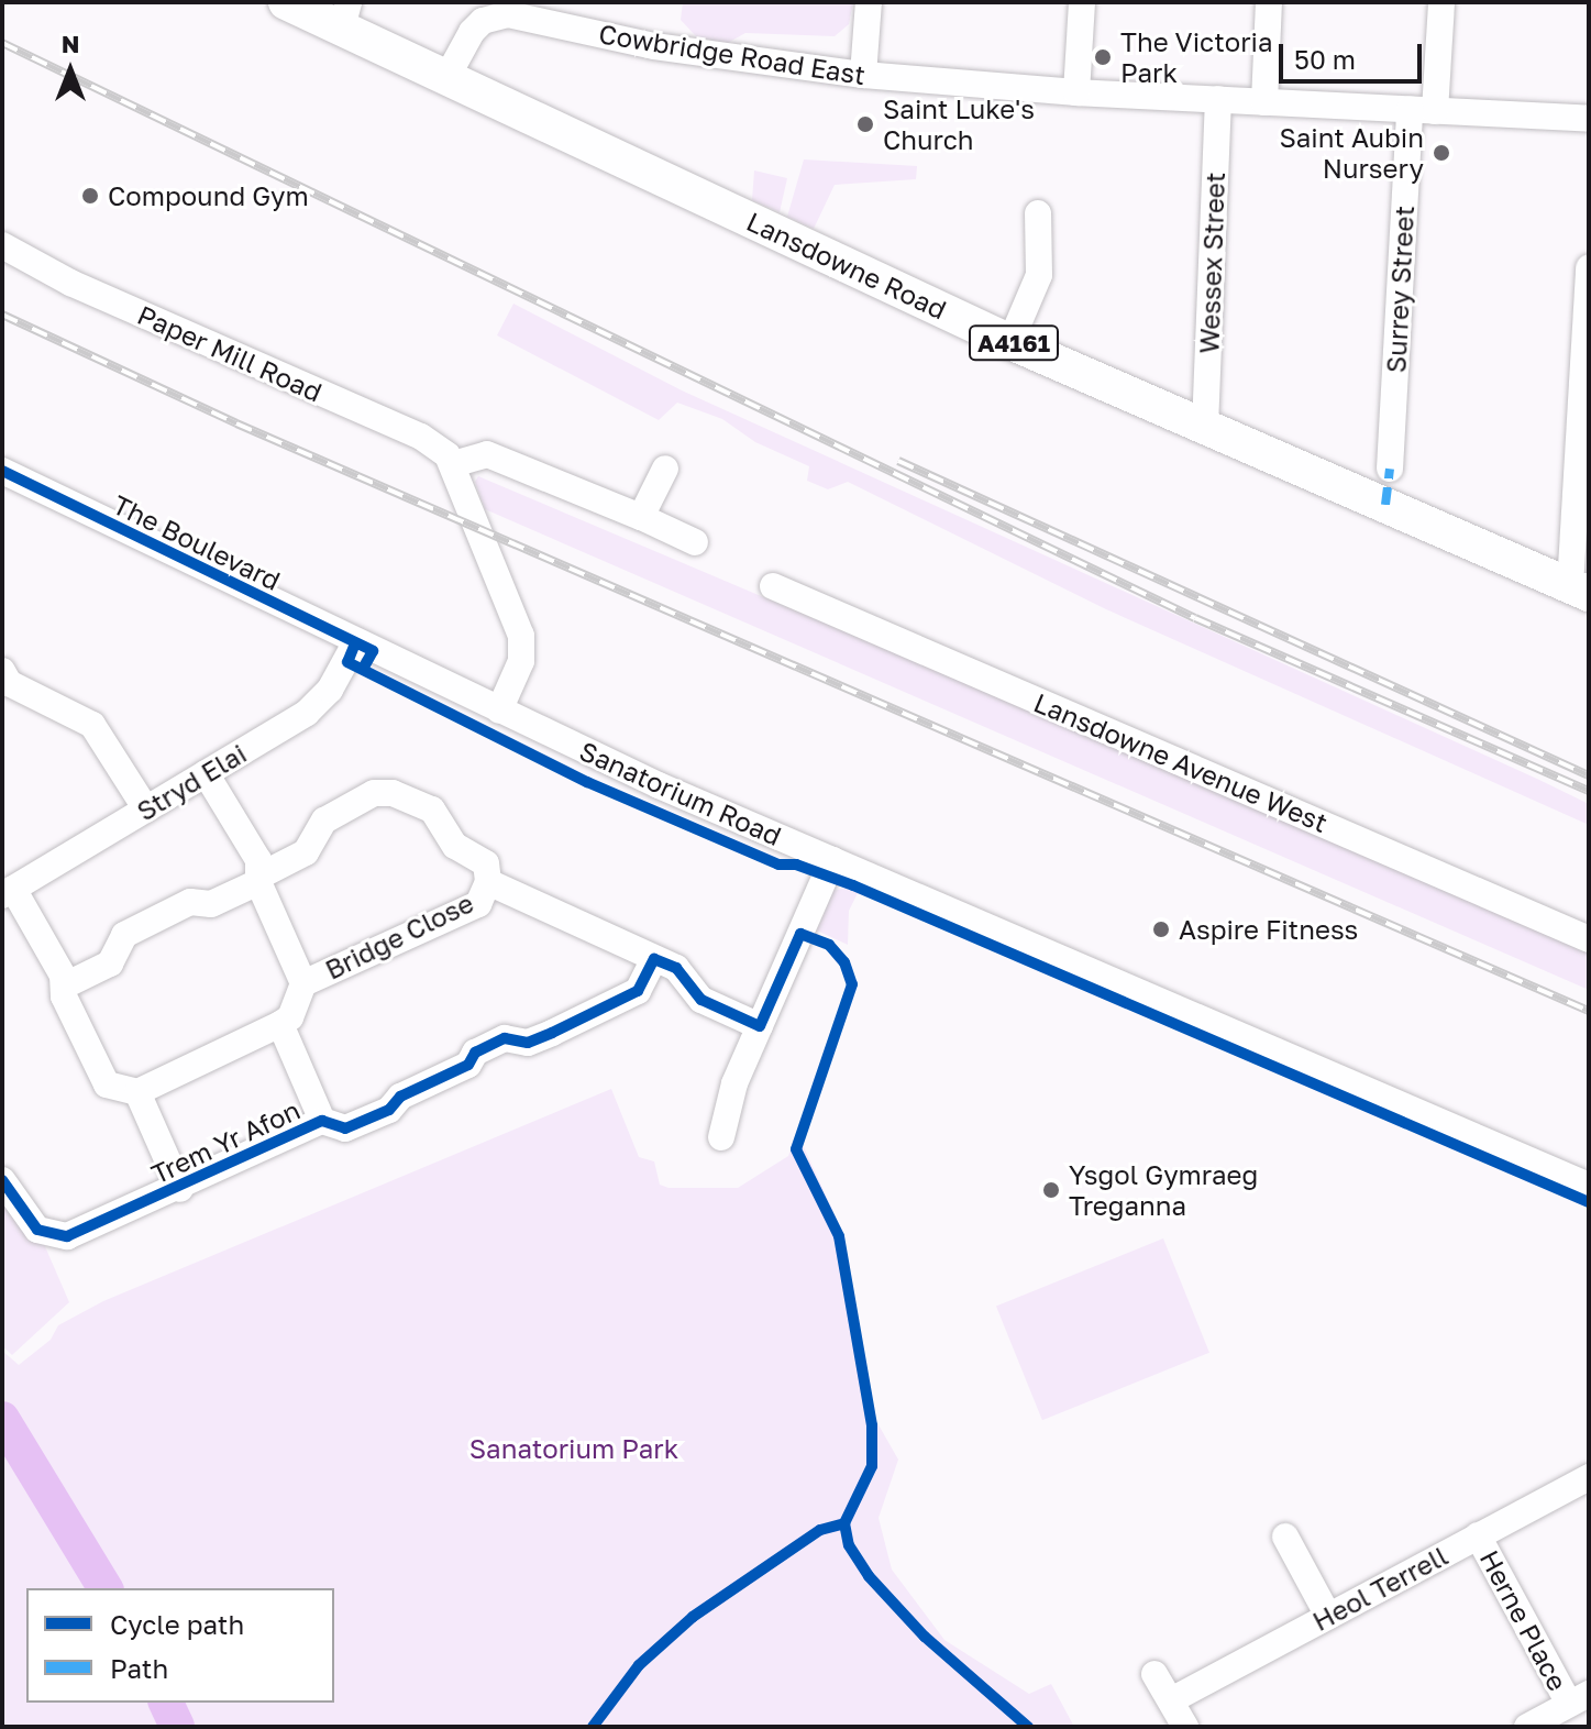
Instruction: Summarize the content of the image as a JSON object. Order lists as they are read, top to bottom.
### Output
{
  "streets": {
    "main road": ["Lansdowne Road", "A4161"],
    "street": [
      "Cowbridge Road East",
      "Wessex Street",
      "Surrey Street",
      "Paper Mill Road",
      "The Boulevard",
      "Lansdowne Avenue West",
      "Stryd Elai",
      "Sanatorium Road",
      "Bridge Close",
      "Trem Yr Afon",
      "Heol Terrell",
      "Herne Place"
    ]
  },
  "crossings": [
    ["Cowbridge Road East", "Wessex Street"],
    ["Cowbridge Road East", "Lansdowne Road"],
    ["Cowbridge Road East", "Surrey Street"],
    ["Cowbridge Road East", "A4161"],
    ["Wessex Street", "Lansdowne Road"],
    ["Lansdowne Road", "A4161"],
    ["The Boulevard", "Stryd Elai"],
    ["The Boulevard", "Sanatorium Road"],
    ["Heol Terrell", "Herne Place"]
  ],
  "parks": ["Sanatorium Park"],
  "places": [
    "The Victoria Park",
    "Saint Luke's Church",
    "Saint Aubin Nursery",
    "Compound Gym",
    "Aspire Fitness",
    "Ysgol Gymraeg Treganna"
  ],
  "legend": ["Cycle path", "Path"],
  "scale_bar": "50 m",
  "north": "top"
}
